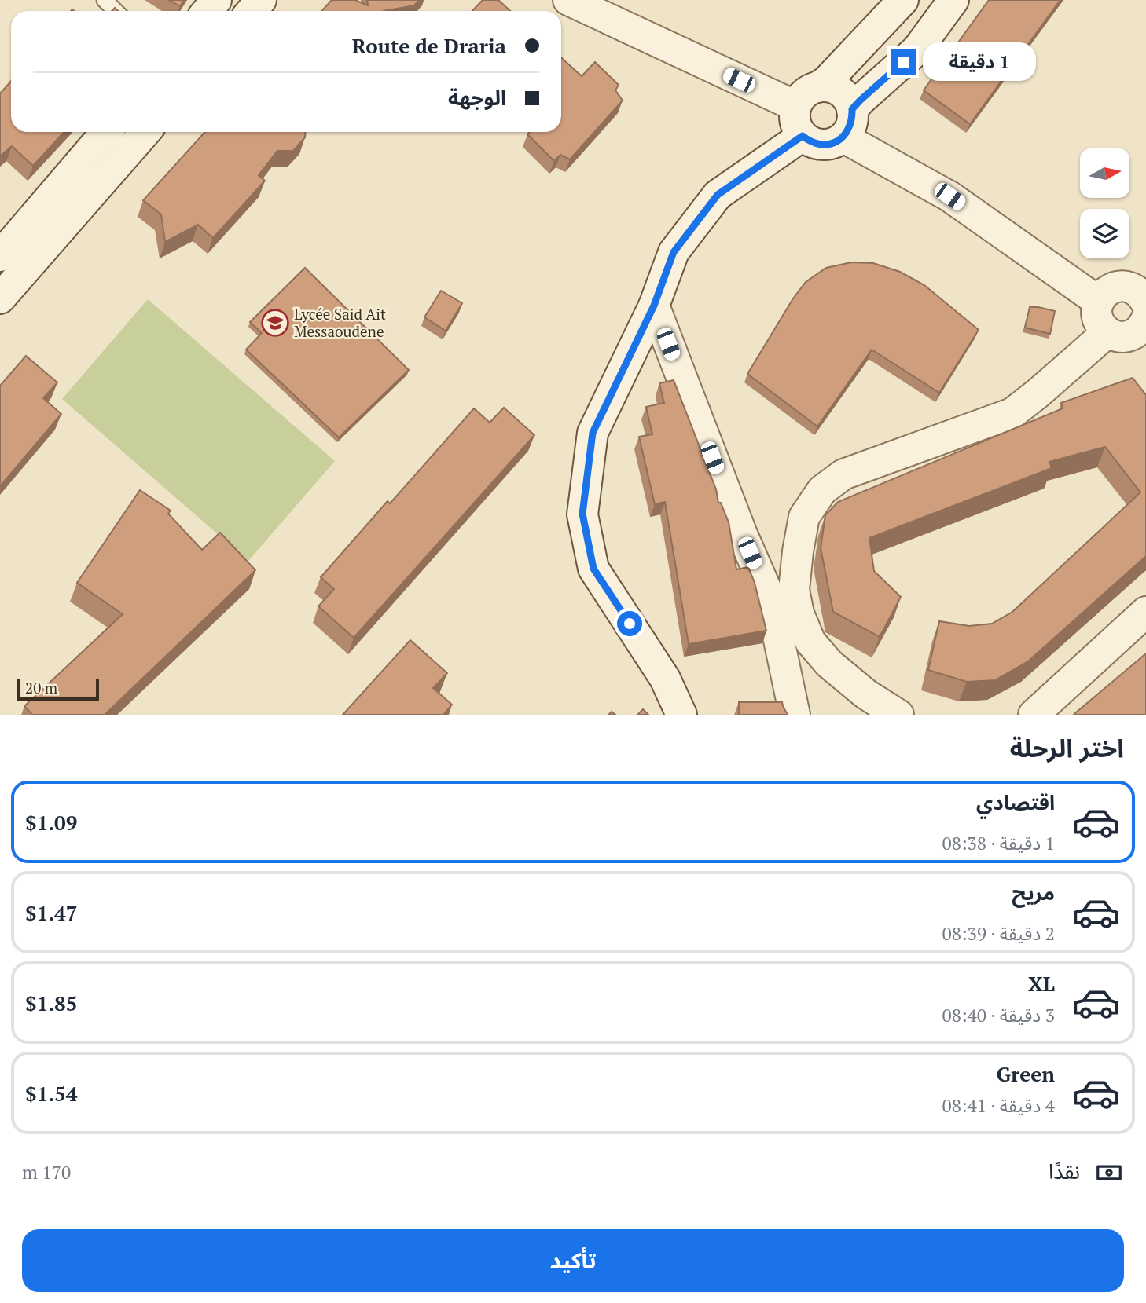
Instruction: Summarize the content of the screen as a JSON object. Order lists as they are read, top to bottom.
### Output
{
  "places": {
    "school or university": ["Lycée Said Ait Messaoudene"]
  },
  "scale_bar": "20 m",
  "north": "right",
  "page": {
    "banner": ["Route de Draria", "الوجهة"],
    "bubble": "1 دقيقة",
    "scale": "20 m",
    "heading": "اختر الرحلة",
    "list": [
      {
        "name": "اقتصادي",
        "note": "1 دقيقة · 08:38",
        "value": "$1.09"
      },
      {
        "name": "مريح",
        "note": "2 دقيقة · 08:39",
        "value": "$1.47"
      },
      {
        "name": "XL",
        "note": "3 دقيقة · 08:40",
        "value": "$1.85"
      },
      {
        "name": "Green",
        "note": "4 دقيقة · 08:41",
        "value": "$1.54"
      }
    ],
    "pay": ["نقدًا", "170 m"],
    "buttons": "تأكيد"
  }
}
